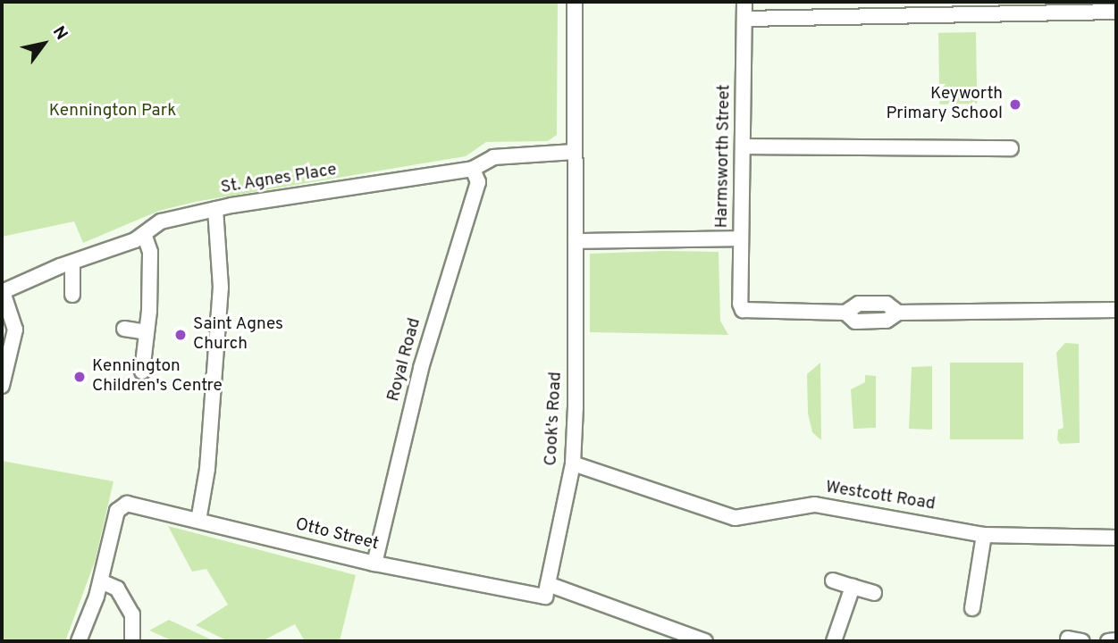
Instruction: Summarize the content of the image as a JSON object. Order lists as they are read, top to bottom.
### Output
{
  "streets": {
    "street": [
      "Harmsworth Street",
      "St. Agnes Place",
      "Royal Road",
      "Cook's Road",
      "Westcott Road",
      "Otto Street"
    ]
  },
  "crossings": [
    ["St. Agnes Place", "Royal Road"],
    ["St. Agnes Place", "Cook's Road"],
    ["Royal Road", "Otto Street"],
    ["Cook's Road", "Westcott Road"],
    ["Cook's Road", "Otto Street"]
  ],
  "parks": ["Kennington Park"],
  "places": ["Keyworth Primary School", "Saint Agnes Church", "Kennington Children's Centre"],
  "north": "top right"
}
